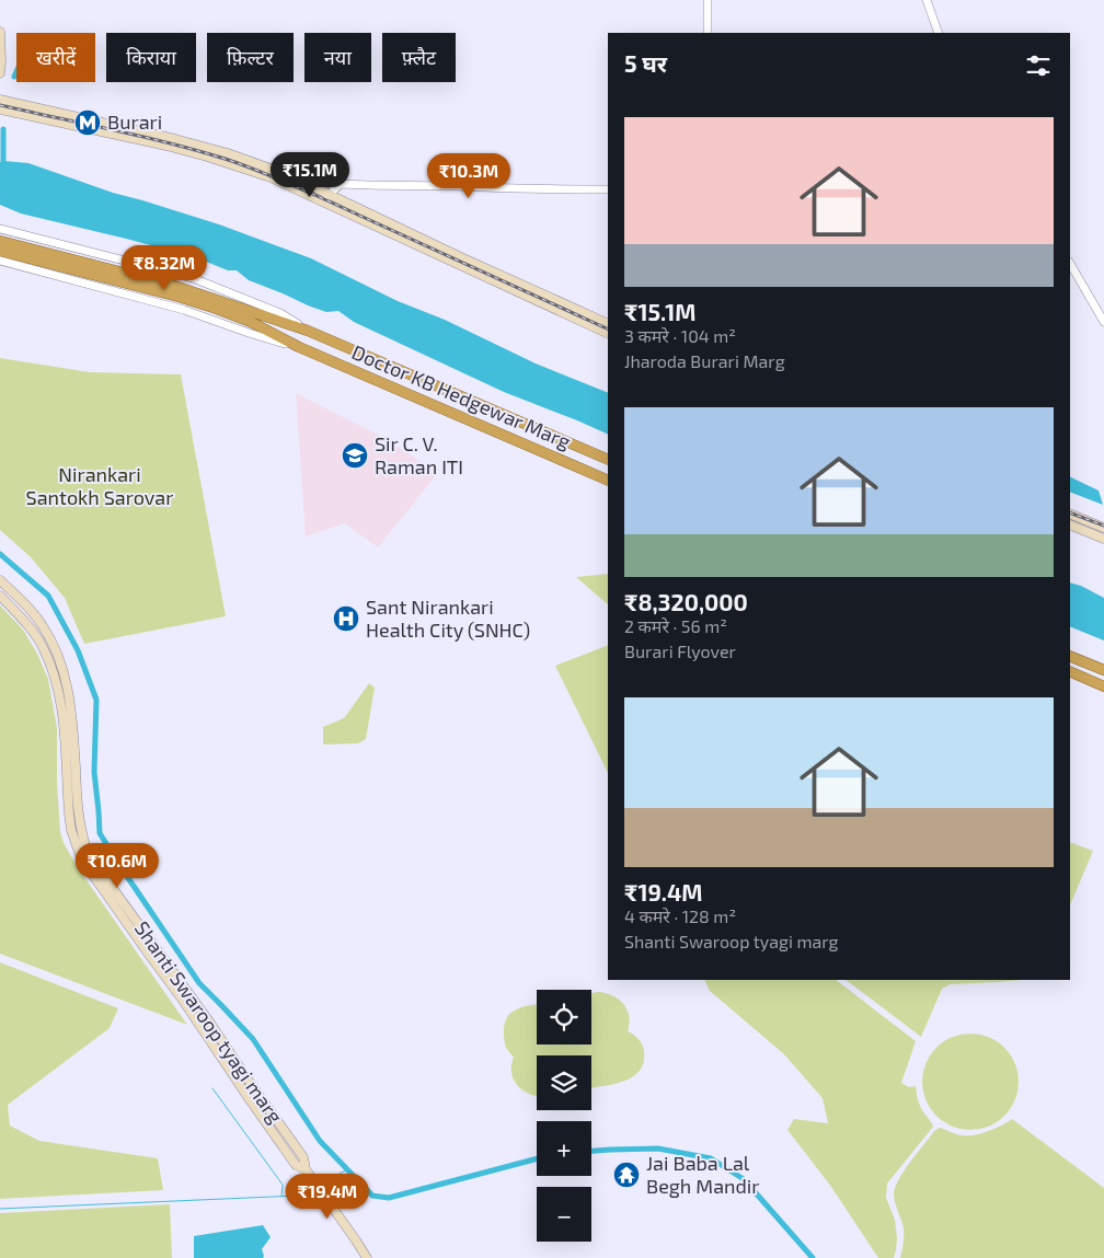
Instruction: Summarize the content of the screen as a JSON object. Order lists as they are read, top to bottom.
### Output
{
  "streets": {
    "highway": ["Doctor KB Hedgewar Marg"],
    "main road": ["Shanti Swaroop tyagi marg"]
  },
  "parks": ["Nirankari Santokh Sarovar"],
  "places": {
    "metro station": ["Burari"],
    "school or university": ["Sir C. V. Raman ITI"],
    "hospital": ["Sant Nirankari Health City (SNHC)"],
    "temple": ["Jai Baba Lal Begh Mandir"]
  },
  "page": {
    "chip": [
      "खरीदें",
      "किराया",
      "फ़िल्टर",
      "नया",
      "फ़्लैट"
    ],
    "heading": "5 घर",
    "list": [
      {
        "name": "₹15.1M",
        "note": "3 कमरे · 104 m² · Jharoda Burari Marg"
      },
      {
        "name": "₹8,320,000",
        "note": "2 कमरे · 56 m² · Burari Flyover"
      },
      {
        "name": "₹19.4M",
        "note": "4 कमरे · 128 m² · Shanti Swaroop tyagi marg"
      }
    ],
    "price": [
      "₹15.1M",
      "₹10.3M",
      "₹8.32M",
      "₹10.6M",
      "₹19.4M"
    ],
    "map_buttons": ["+", "−"]
  }
}
